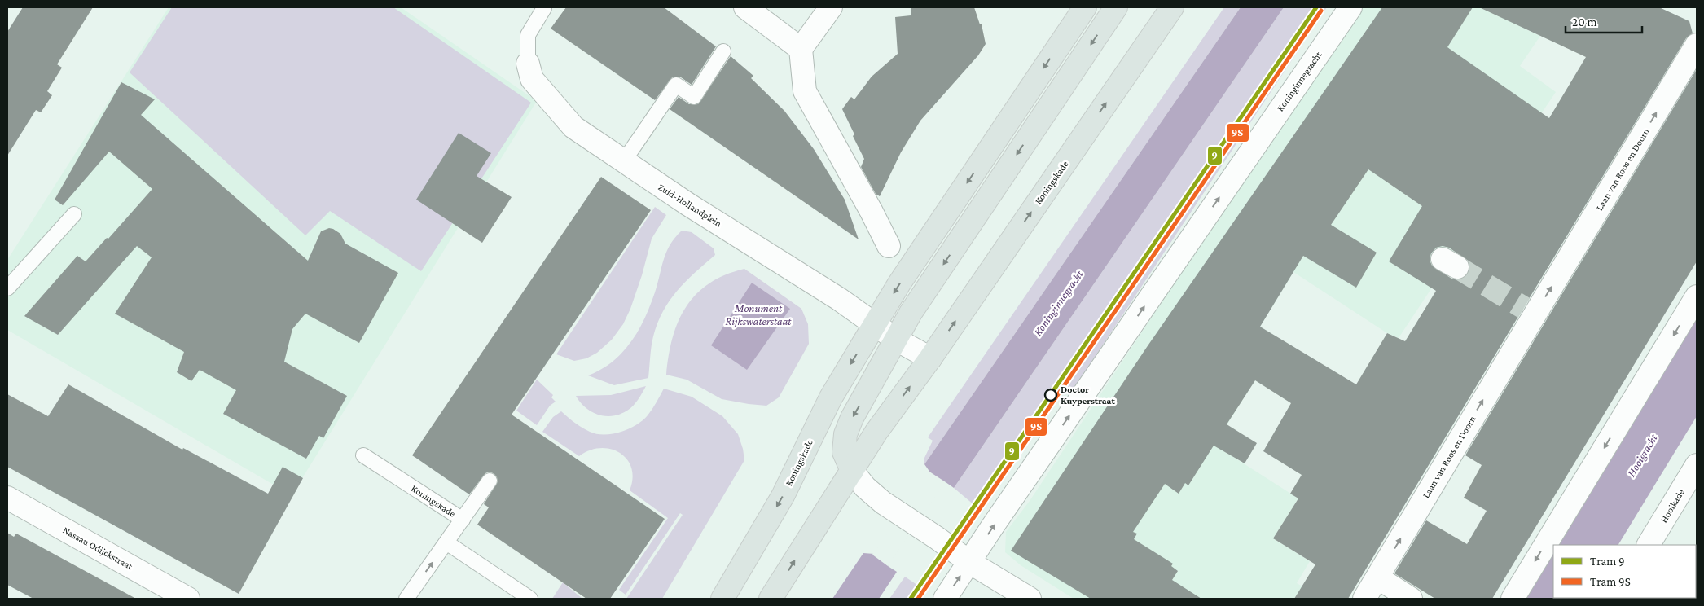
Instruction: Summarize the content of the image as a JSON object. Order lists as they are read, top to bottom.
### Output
{
  "streets": {
    "main road": ["Koningskade"],
    "street": [
      "Koninginnegracht",
      "Laan van Roos en Doorn",
      "Zuid-Hollandplein",
      "Hooikade",
      "Nassau Odijckstraat"
    ]
  },
  "crossings": [
    ["Koningskade", "Zuid-Hollandplein"]
  ],
  "one_way": ["Koninginnegracht"],
  "water": ["Koninginnegracht", "Monument Rijkswaterstaat", "Hooigracht"],
  "places": ["Doctor Kuyperstraat"],
  "lines": ["tram line 9", "tram line 9S"],
  "legend": ["Tram 9", "Tram 9S"],
  "scale_bar": "20 m"
}
